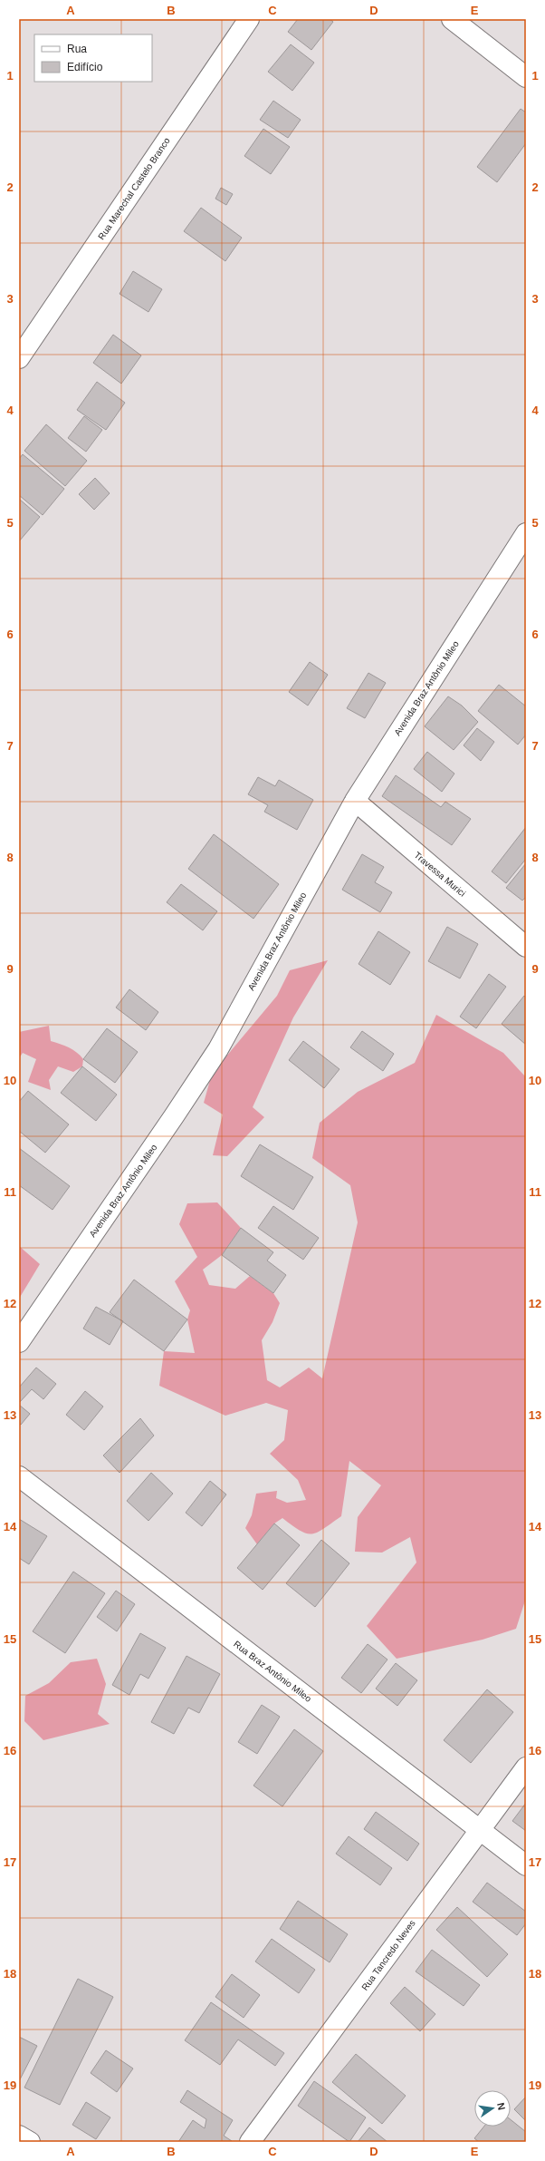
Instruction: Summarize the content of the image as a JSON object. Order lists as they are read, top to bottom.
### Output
{
  "streets": {
    "street": [
      "Rua Marechal Castelo Branco",
      "Avenida Braz Antônio Mileo",
      "Travessa Murici",
      "Rua Braz Antônio Mileo",
      "Rua Tancredo Neves"
    ]
  },
  "crossings": [
    ["Avenida Braz Antônio Mileo", "Travessa Murici"],
    ["Rua Braz Antônio Mileo", "Rua Tancredo Neves"]
  ],
  "legend": ["Rua", "Edifício"],
  "north": "right",
  "grid": {
    "columns": [
      "A",
      "B",
      "C",
      "D",
      "E"
    ],
    "rows": [
      "1",
      "2",
      "3",
      "4",
      "5",
      "6",
      "7",
      "8",
      "9",
      "10",
      "11",
      "12",
      "13",
      "14",
      "15",
      "16",
      "17",
      "18",
      "19"
    ]
  }
}
